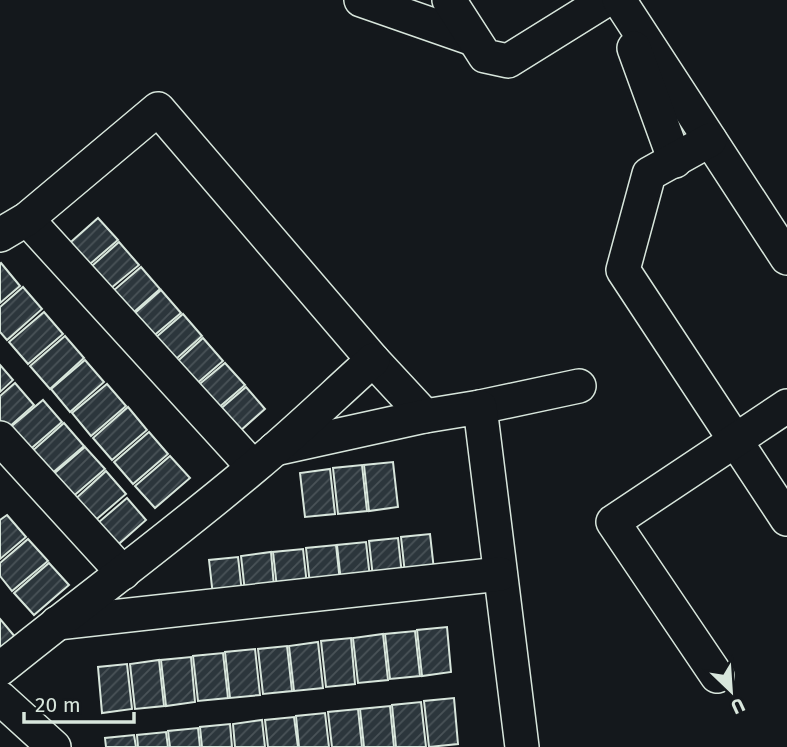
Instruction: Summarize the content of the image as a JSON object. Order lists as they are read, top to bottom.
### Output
{
  "scale_bar": "20 m",
  "north": "bottom right"
}
